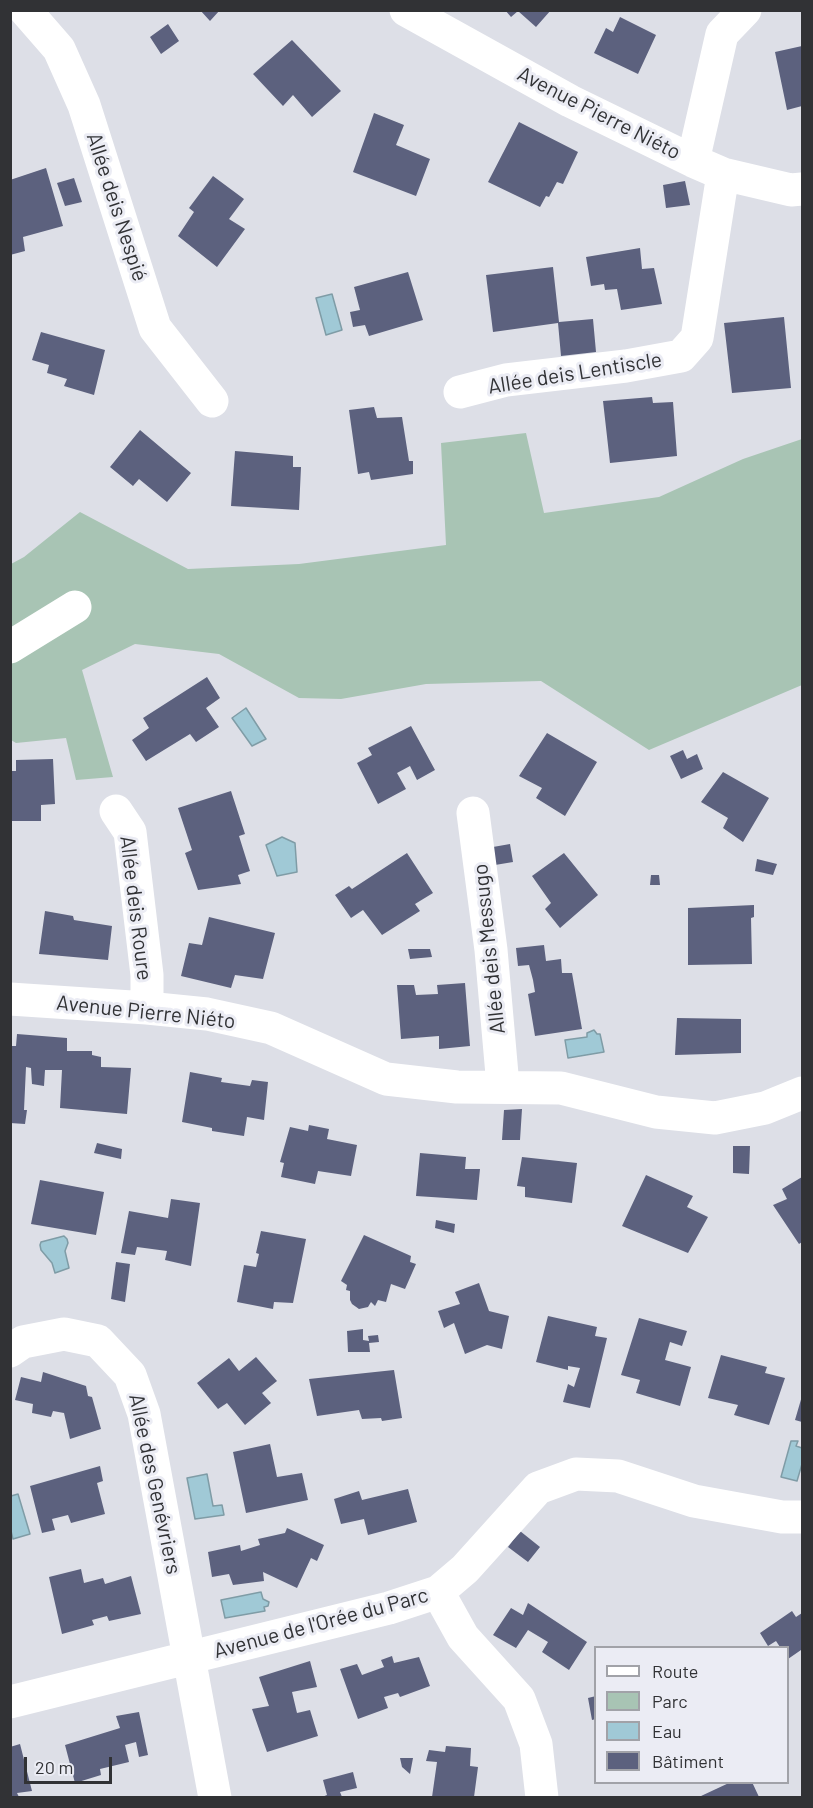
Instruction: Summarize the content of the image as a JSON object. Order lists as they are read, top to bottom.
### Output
{
  "streets": {
    "street": [
      "Avenue Pierre Niéto",
      "Allée deis Nespié",
      "Allée deis Lentiscle",
      "Allée deis Roure",
      "Allée deis Messugo",
      "Allée des Genévriers",
      "Avenue de l'Orée du Parc"
    ]
  },
  "crossings": [
    ["Avenue Pierre Niéto", "Allée deis Lentiscle"],
    ["Avenue Pierre Niéto", "Allée deis Roure"],
    ["Avenue Pierre Niéto", "Allée deis Messugo"],
    ["Allée des Genévriers", "Avenue de l'Orée du Parc"]
  ],
  "legend": [
    "Route",
    "Parc",
    "Eau",
    "Bâtiment"
  ],
  "scale_bar": "20 m"
}
